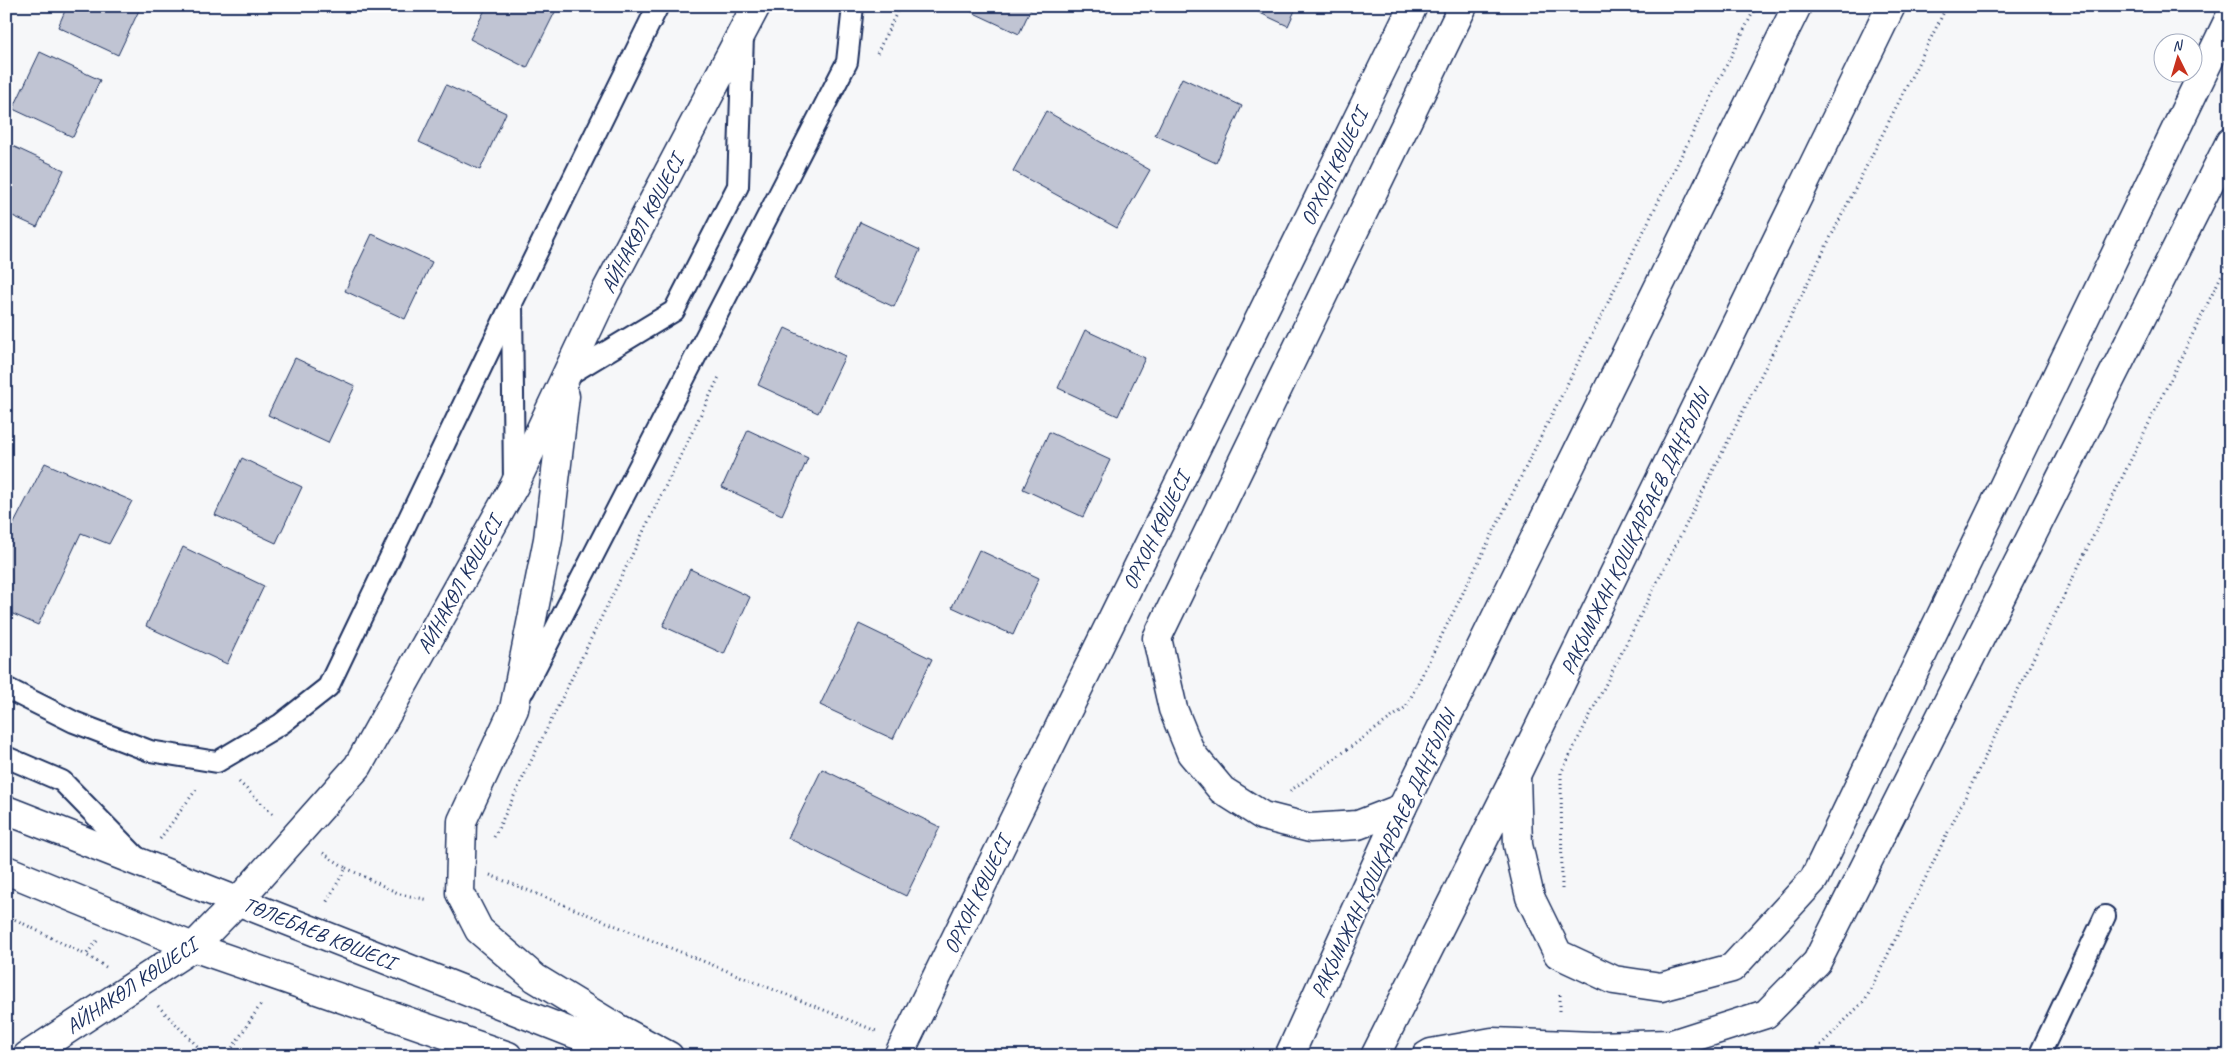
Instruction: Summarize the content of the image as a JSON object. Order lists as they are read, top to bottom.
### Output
{
  "streets": {
    "main road": [
      "ОРХОН КӨШЕСІ",
      "АЙНАКӨЛ КӨШЕСІ",
      "РАҚЫМЖАН ҚОШҚАРБАЕВ ДАҢҒЫЛЫ",
      "ТӨЛЕБАЕВ КӨШЕСІ"
    ]
  },
  "crossings": [
    ["АЙНАКӨЛ КӨШЕСІ", "ТӨЛЕБАЕВ КӨШЕСІ"]
  ],
  "north": "top"
}
